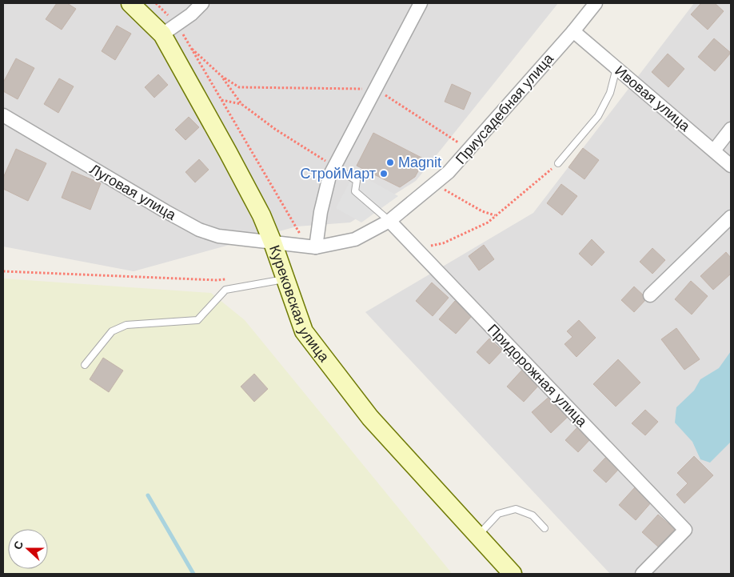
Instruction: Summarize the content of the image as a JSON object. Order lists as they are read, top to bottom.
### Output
{
  "streets": {
    "street": [
      "Ивовая улица",
      "Приусадебная улица",
      "Луговая улица",
      "Курековская улица",
      "Придорожная улица"
    ]
  },
  "crossings": [
    ["Ивовая улица", "Приусадебная улица"],
    ["Приусадебная улица", "Луговая улица"],
    ["Приусадебная улица", "Курековская улица"],
    ["Приусадебная улица", "Придорожная улица"],
    ["Луговая улица", "Курековская улица"]
  ],
  "places": ["Magnit", "СтройМарт"],
  "north": "left"
}
